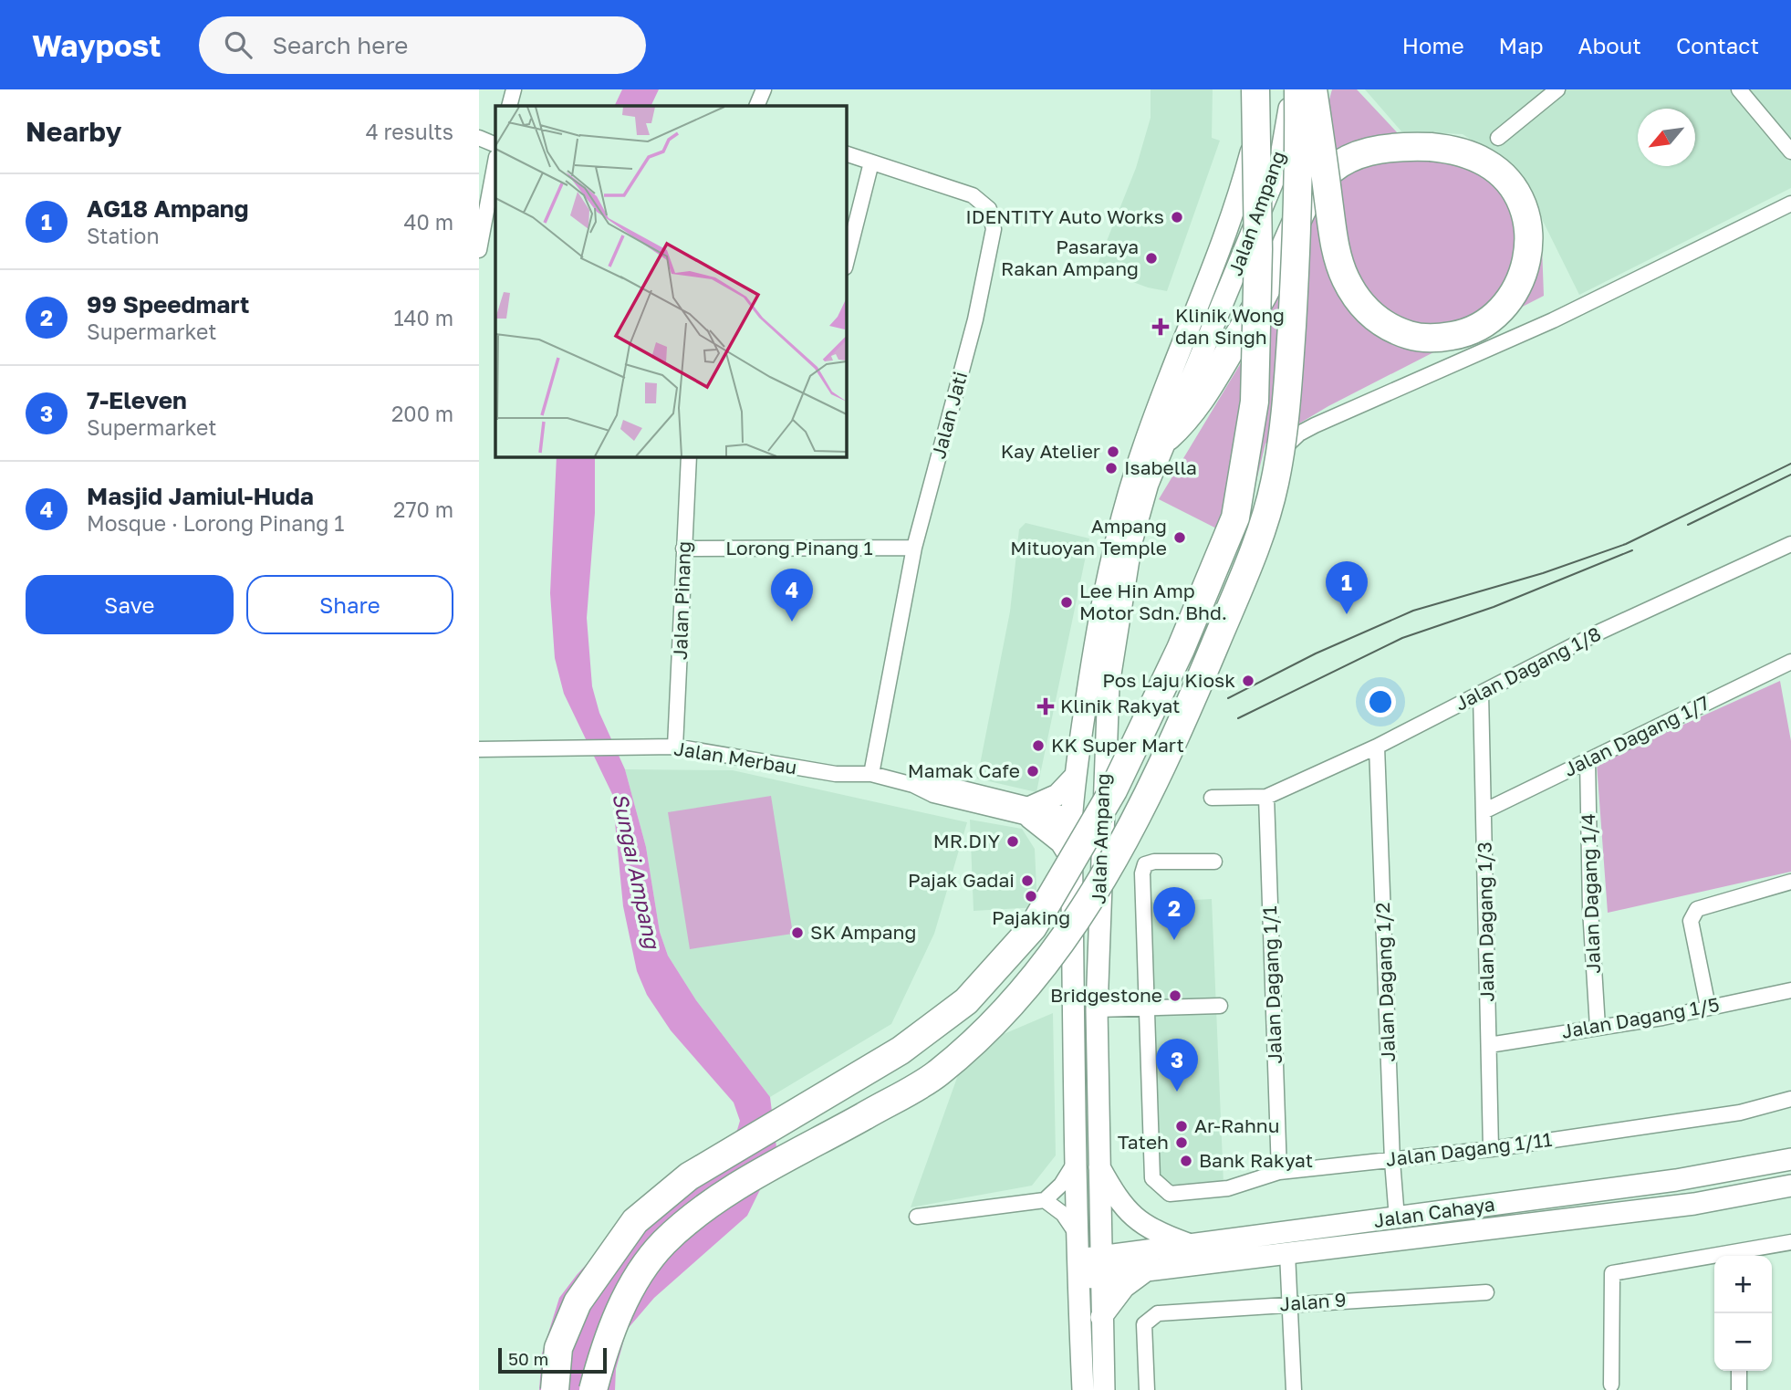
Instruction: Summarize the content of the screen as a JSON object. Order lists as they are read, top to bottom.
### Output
{
  "streets": {
    "main road": ["Jalan Ampang", "Jalan Cahaya"],
    "street": [
      "Jalan Jati",
      "Lorong Pinang 1",
      "Jalan Pinang",
      "Jalan Dagang 1/8",
      "Jalan Dagang 1/7",
      "Jalan Merbau",
      "Jalan Dagang 1/4",
      "Jalan Dagang 1/3",
      "Jalan Dagang 1/2",
      "Jalan Dagang 1/1",
      "Jalan Dagang 1/5",
      "Jalan Dagang 1/11",
      "Jalan 9"
    ]
  },
  "crossings": [
    ["Jalan Ampang", "Jalan Merbau"],
    ["Jalan Ampang", "Jalan Cahaya"],
    ["Jalan Jati", "Lorong Pinang 1"],
    ["Jalan Jati", "Jalan Merbau"],
    ["Lorong Pinang 1", "Jalan Pinang"],
    ["Jalan Pinang", "Jalan Merbau"],
    ["Jalan Dagang 1/8", "Jalan Dagang 1/3"],
    ["Jalan Dagang 1/8", "Jalan Dagang 1/2"],
    ["Jalan Dagang 1/8", "Jalan Dagang 1/1"],
    ["Jalan Dagang 1/7", "Jalan Dagang 1/4"],
    ["Jalan Dagang 1/7", "Jalan Dagang 1/3"],
    ["Jalan Dagang 1/4", "Jalan Dagang 1/5"],
    ["Jalan Dagang 1/3", "Jalan Dagang 1/5"],
    ["Jalan Dagang 1/3", "Jalan Dagang 1/11"],
    ["Jalan Dagang 1/2", "Jalan Dagang 1/11"],
    ["Jalan Dagang 1/2", "Jalan Cahaya"],
    ["Jalan Dagang 1/1", "Jalan Dagang 1/11"]
  ],
  "water": ["Sungai Ampang"],
  "places": {
    "other": [
      "IDENTITY Auto Works",
      "Pasaraya Rakan Ampang",
      "Kay Atelier",
      "Isabella",
      "Ampang Mituoyan Temple",
      "Lee Hin Amp Motor Sdn. Bhd.",
      "Pos Laju Kiosk",
      "KK Super Mart",
      "Mamak Cafe",
      "MR.DIY",
      "Pajak Gadai",
      "Pajaking",
      "SK Ampang",
      "Bridgestone",
      "Ar-Rahnu",
      "Tateh",
      "Bank Rakyat"
    ],
    "health": ["Klinik Wong dan Singh", "Klinik Rakyat"]
  },
  "scale_bar": "50 m",
  "north": "bottom left",
  "page": {
    "header": "Waypost",
    "search": "Search here",
    "nav": [
      "Home",
      "Map",
      "About",
      "Contact"
    ],
    "heading": ["Nearby", "4 results"],
    "list": [
      {
        "mark": "1",
        "name": "AG18 Ampang",
        "note": "Station",
        "value": "40 m"
      },
      {
        "mark": "2",
        "name": "99 Speedmart",
        "note": "Supermarket",
        "value": "140 m"
      },
      {
        "mark": "3",
        "name": "7-Eleven",
        "note": "Supermarket",
        "value": "200 m"
      },
      {
        "mark": "4",
        "name": "Masjid Jamiul-Huda",
        "note": "Mosque · Lorong Pinang 1",
        "value": "270 m"
      }
    ],
    "buttons": ["Save", "Share"],
    "pins": [
      "1",
      "4",
      "2",
      "3"
    ],
    "map_buttons": ["+", "−"],
    "scale": "50 m"
  }
}
